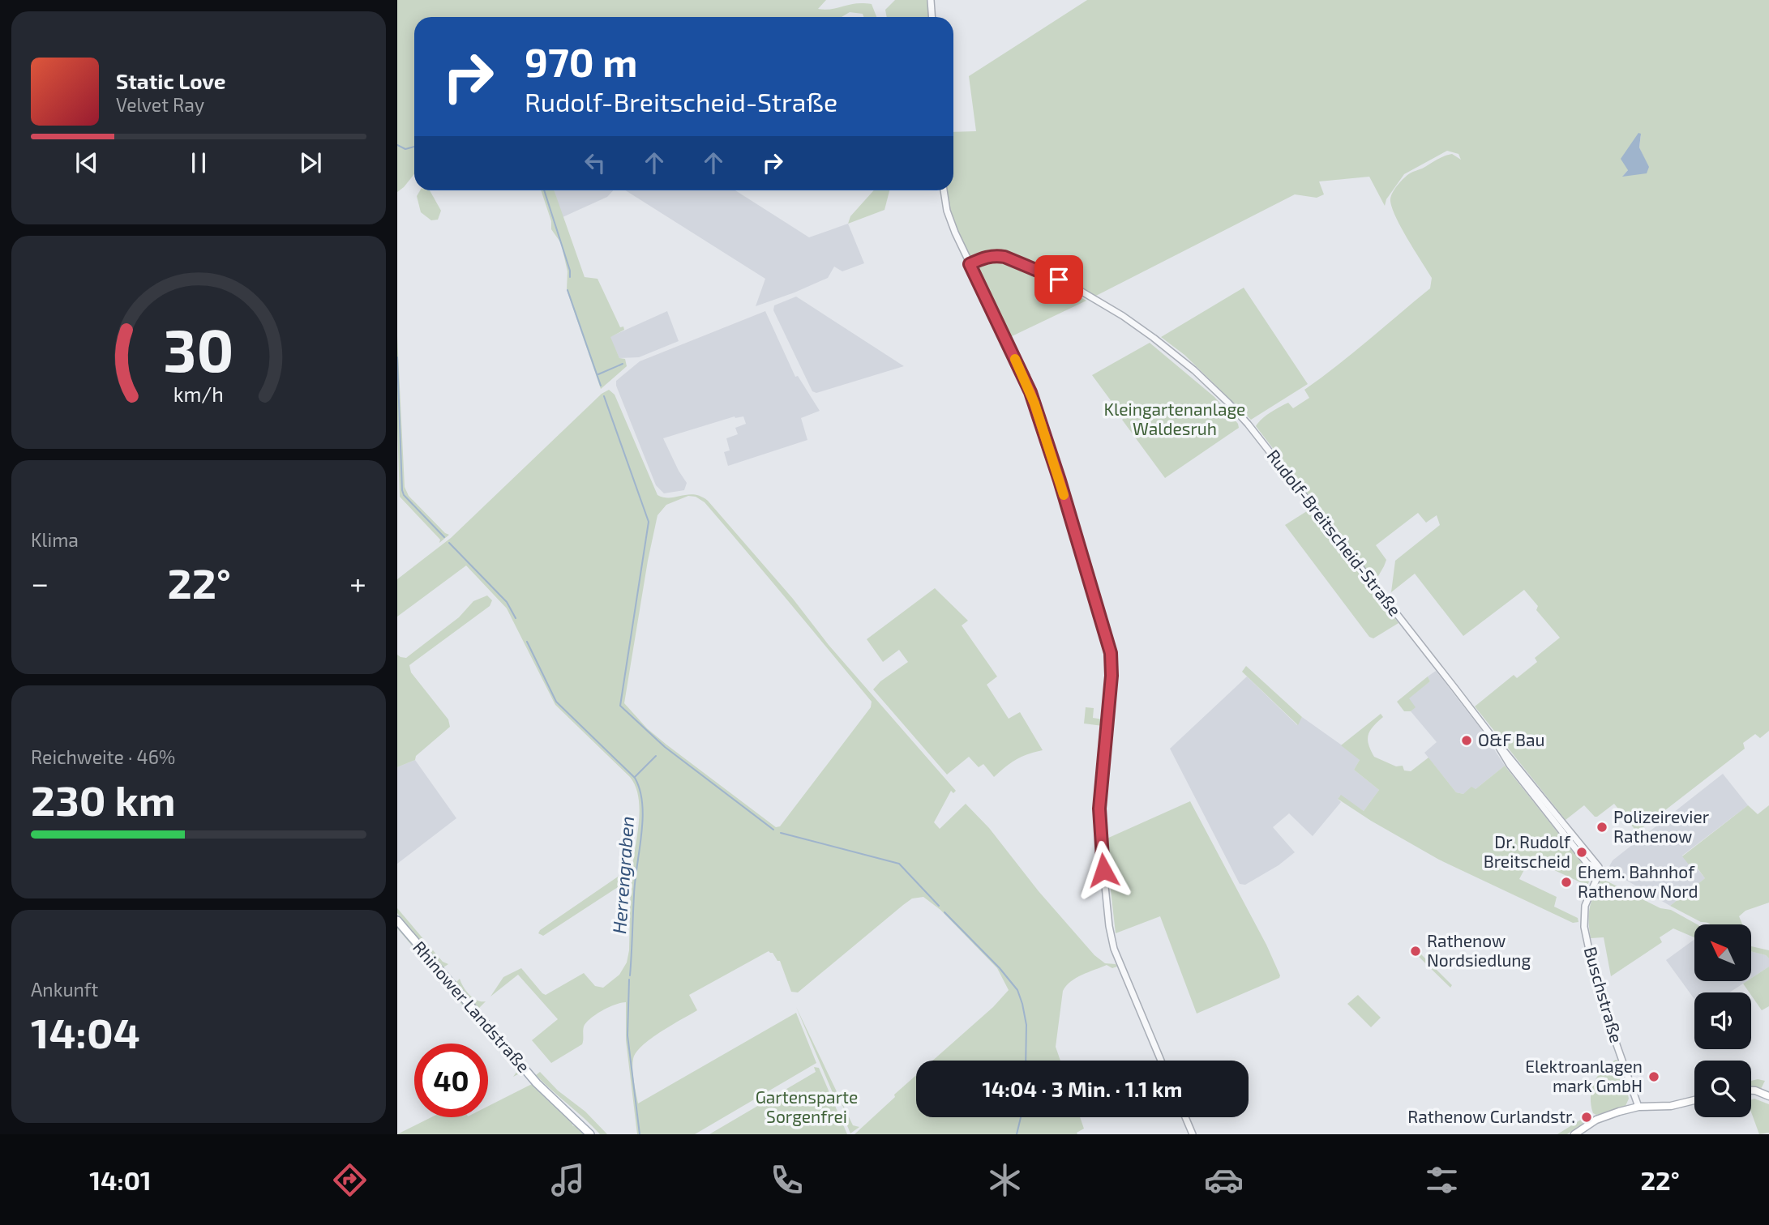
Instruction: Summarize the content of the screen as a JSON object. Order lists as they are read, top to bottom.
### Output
{
  "streets": {
    "main road": ["Rhinower Landstraße"],
    "street": ["Rudolf-Breitscheid-Straße", "Buschstraße"]
  },
  "crossings": [
    ["Rudolf-Breitscheid-Straße", "Buschstraße"]
  ],
  "water": ["Herrengraben"],
  "parks": ["Kleingartenanlage Waldesruh", "Gartensparte Sorgenfrei"],
  "places": [
    "O&F Bau",
    "Polizeirevier Rathenow",
    "Dr. Rudolf Breitscheid",
    "Ehem. Bahnhof Rathenow Nord",
    "Rathenow Nordsiedlung",
    "Elektroanlagen mark GmbH",
    "Rathenow Curlandstr."
  ],
  "north": "top left",
  "page": {
    "turn": ["970 m", "Rudolf-Breitscheid-Straße"],
    "song": ["Static Love", "Velvet Ray"],
    "tile": [
      "Klima",
      ["Reichweite · 46%", "230 km"],
      ["Ankunft", "14:04"]
    ],
    "heat": ["−", "22°", "+"],
    "limit": "40",
    "trip": "14:04 · 3 Min. · 1.1 km",
    "tabs": ["14:01", "22°"],
    "gauge": ["30", "km/h"]
  }
}
